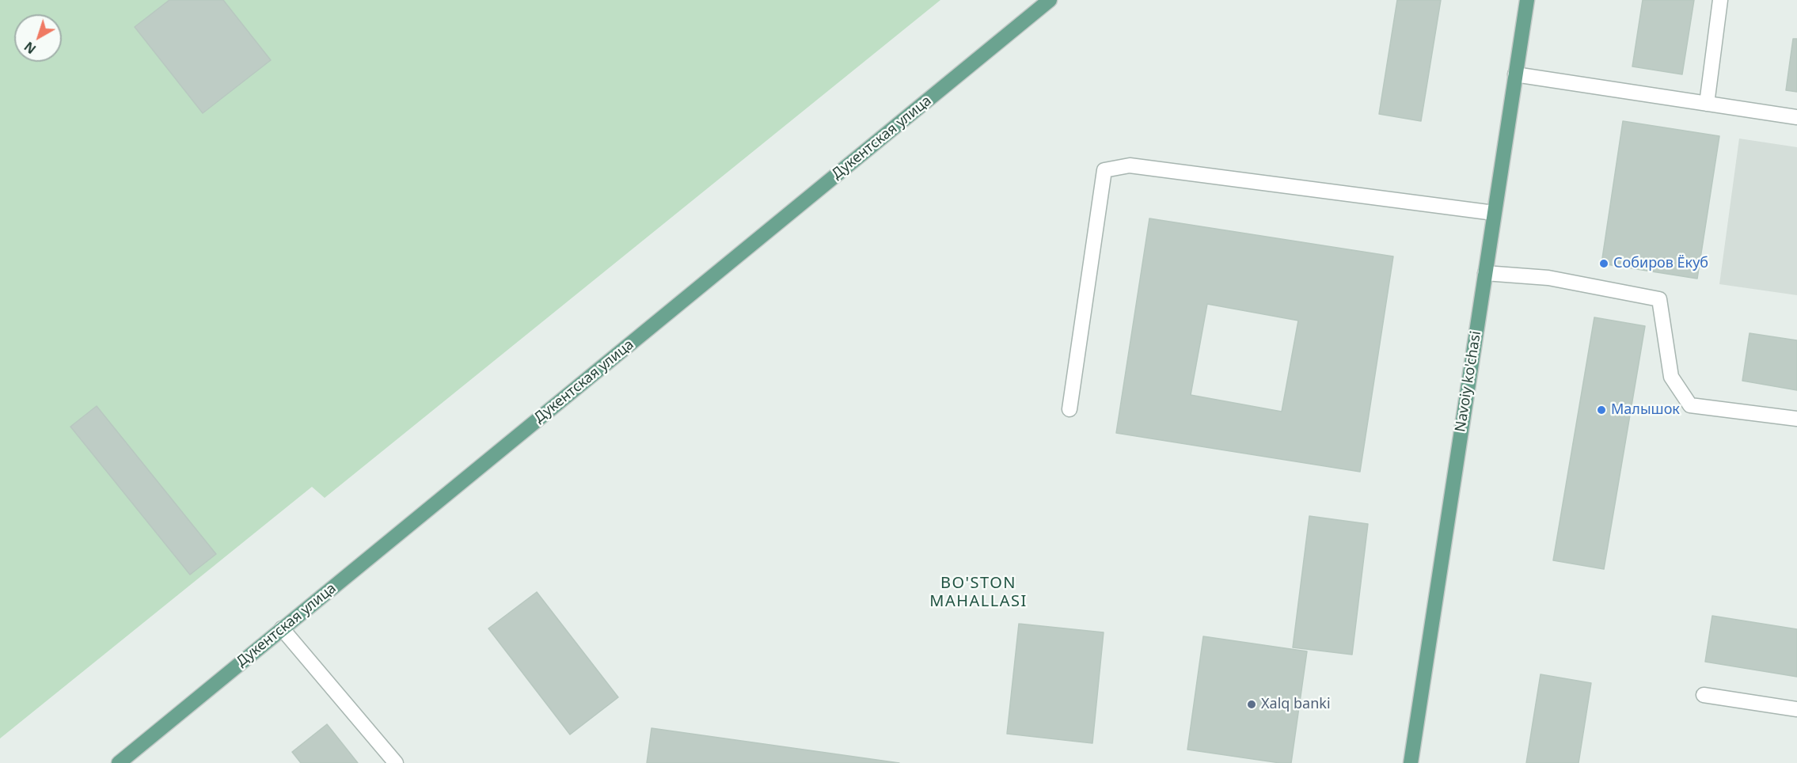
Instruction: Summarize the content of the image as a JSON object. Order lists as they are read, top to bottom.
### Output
{
  "streets": {
    "main road": ["Дукентская улица", "Navoiy ko'chasi"]
  },
  "districts": ["BO'STON MAHALLASI"],
  "places": ["Собиров Ёкуб", "Малышок", "Xalq banki"],
  "north": "bottom left"
}
